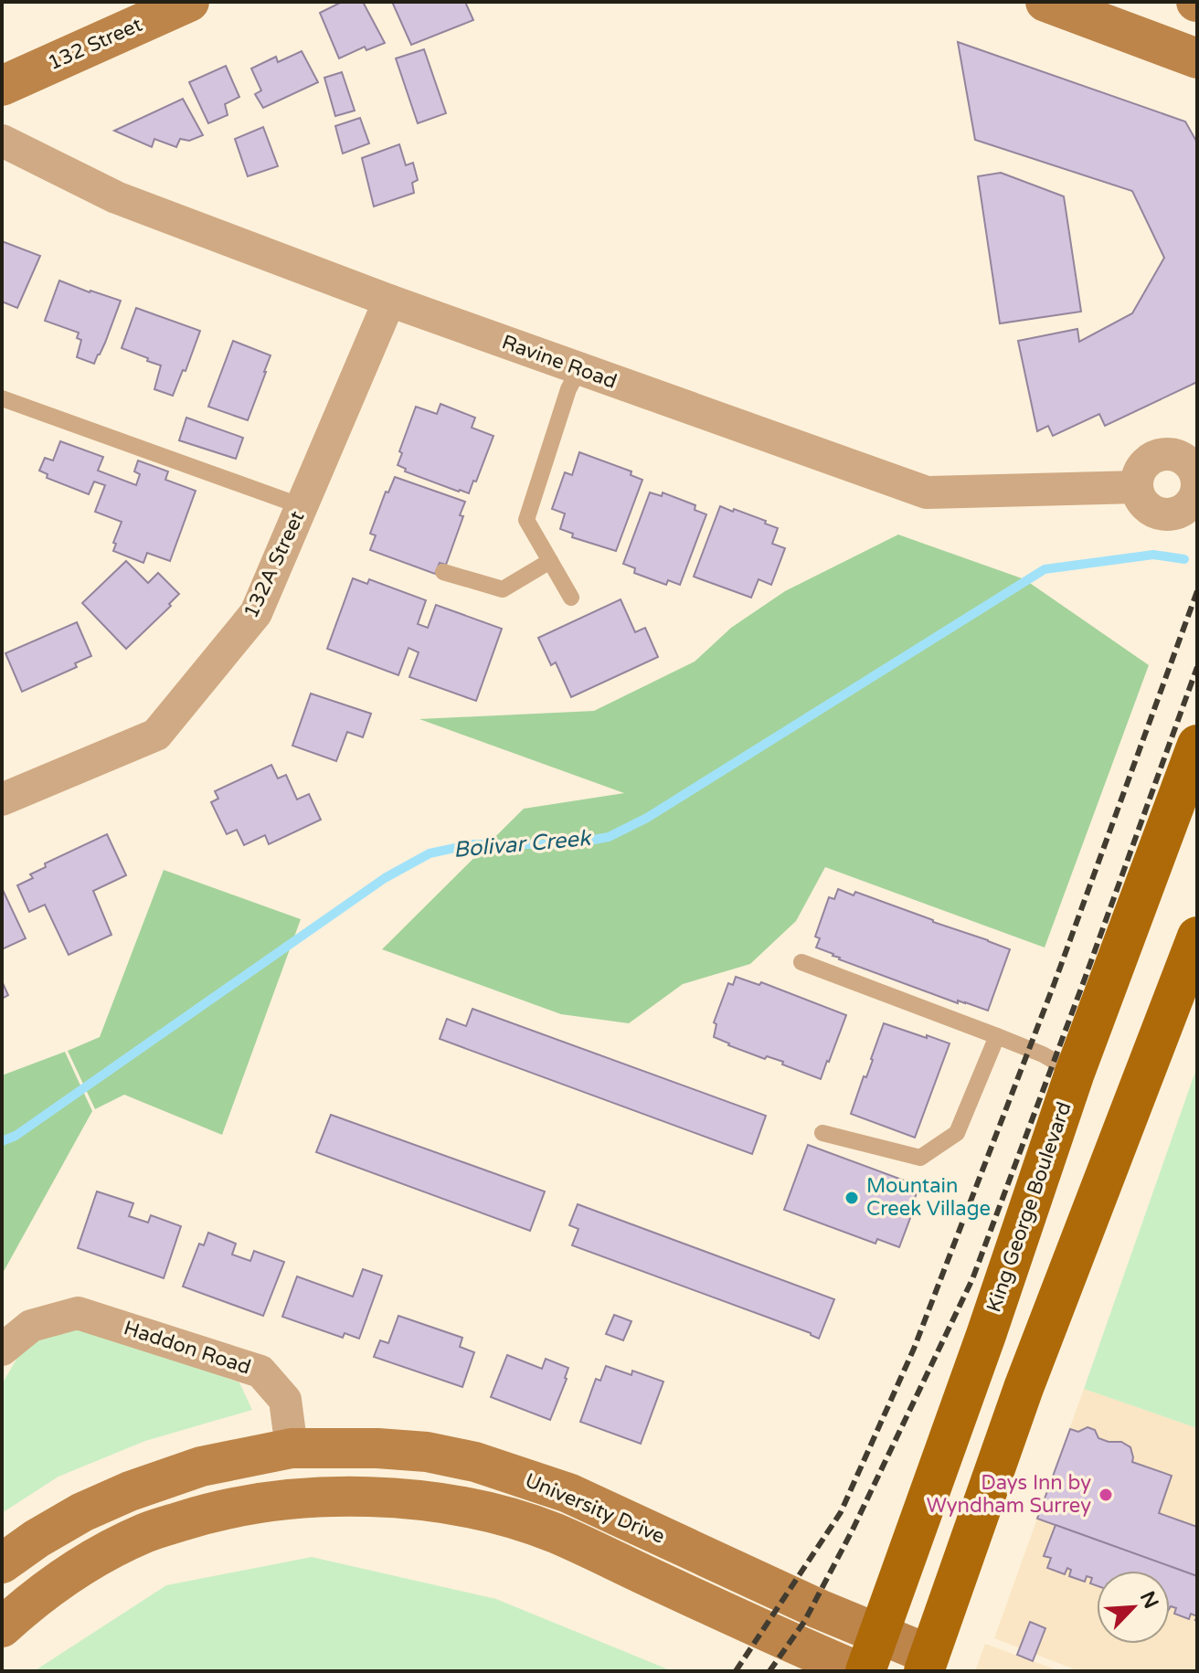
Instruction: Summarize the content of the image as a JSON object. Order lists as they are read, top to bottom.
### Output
{
  "streets": {
    "main road": ["132 Street", "King George Boulevard", "University Drive"],
    "street": ["Ravine Road", "132A Street", "Haddon Road"]
  },
  "crossings": [
    ["Ravine Road", "132A Street"],
    ["King George Boulevard", "University Drive"],
    ["Haddon Road", "University Drive"]
  ],
  "water": ["Bolivar Creek"],
  "places": ["Mountain Creek Village", "Days Inn by Wyndham Surrey"],
  "north": "top right"
}
